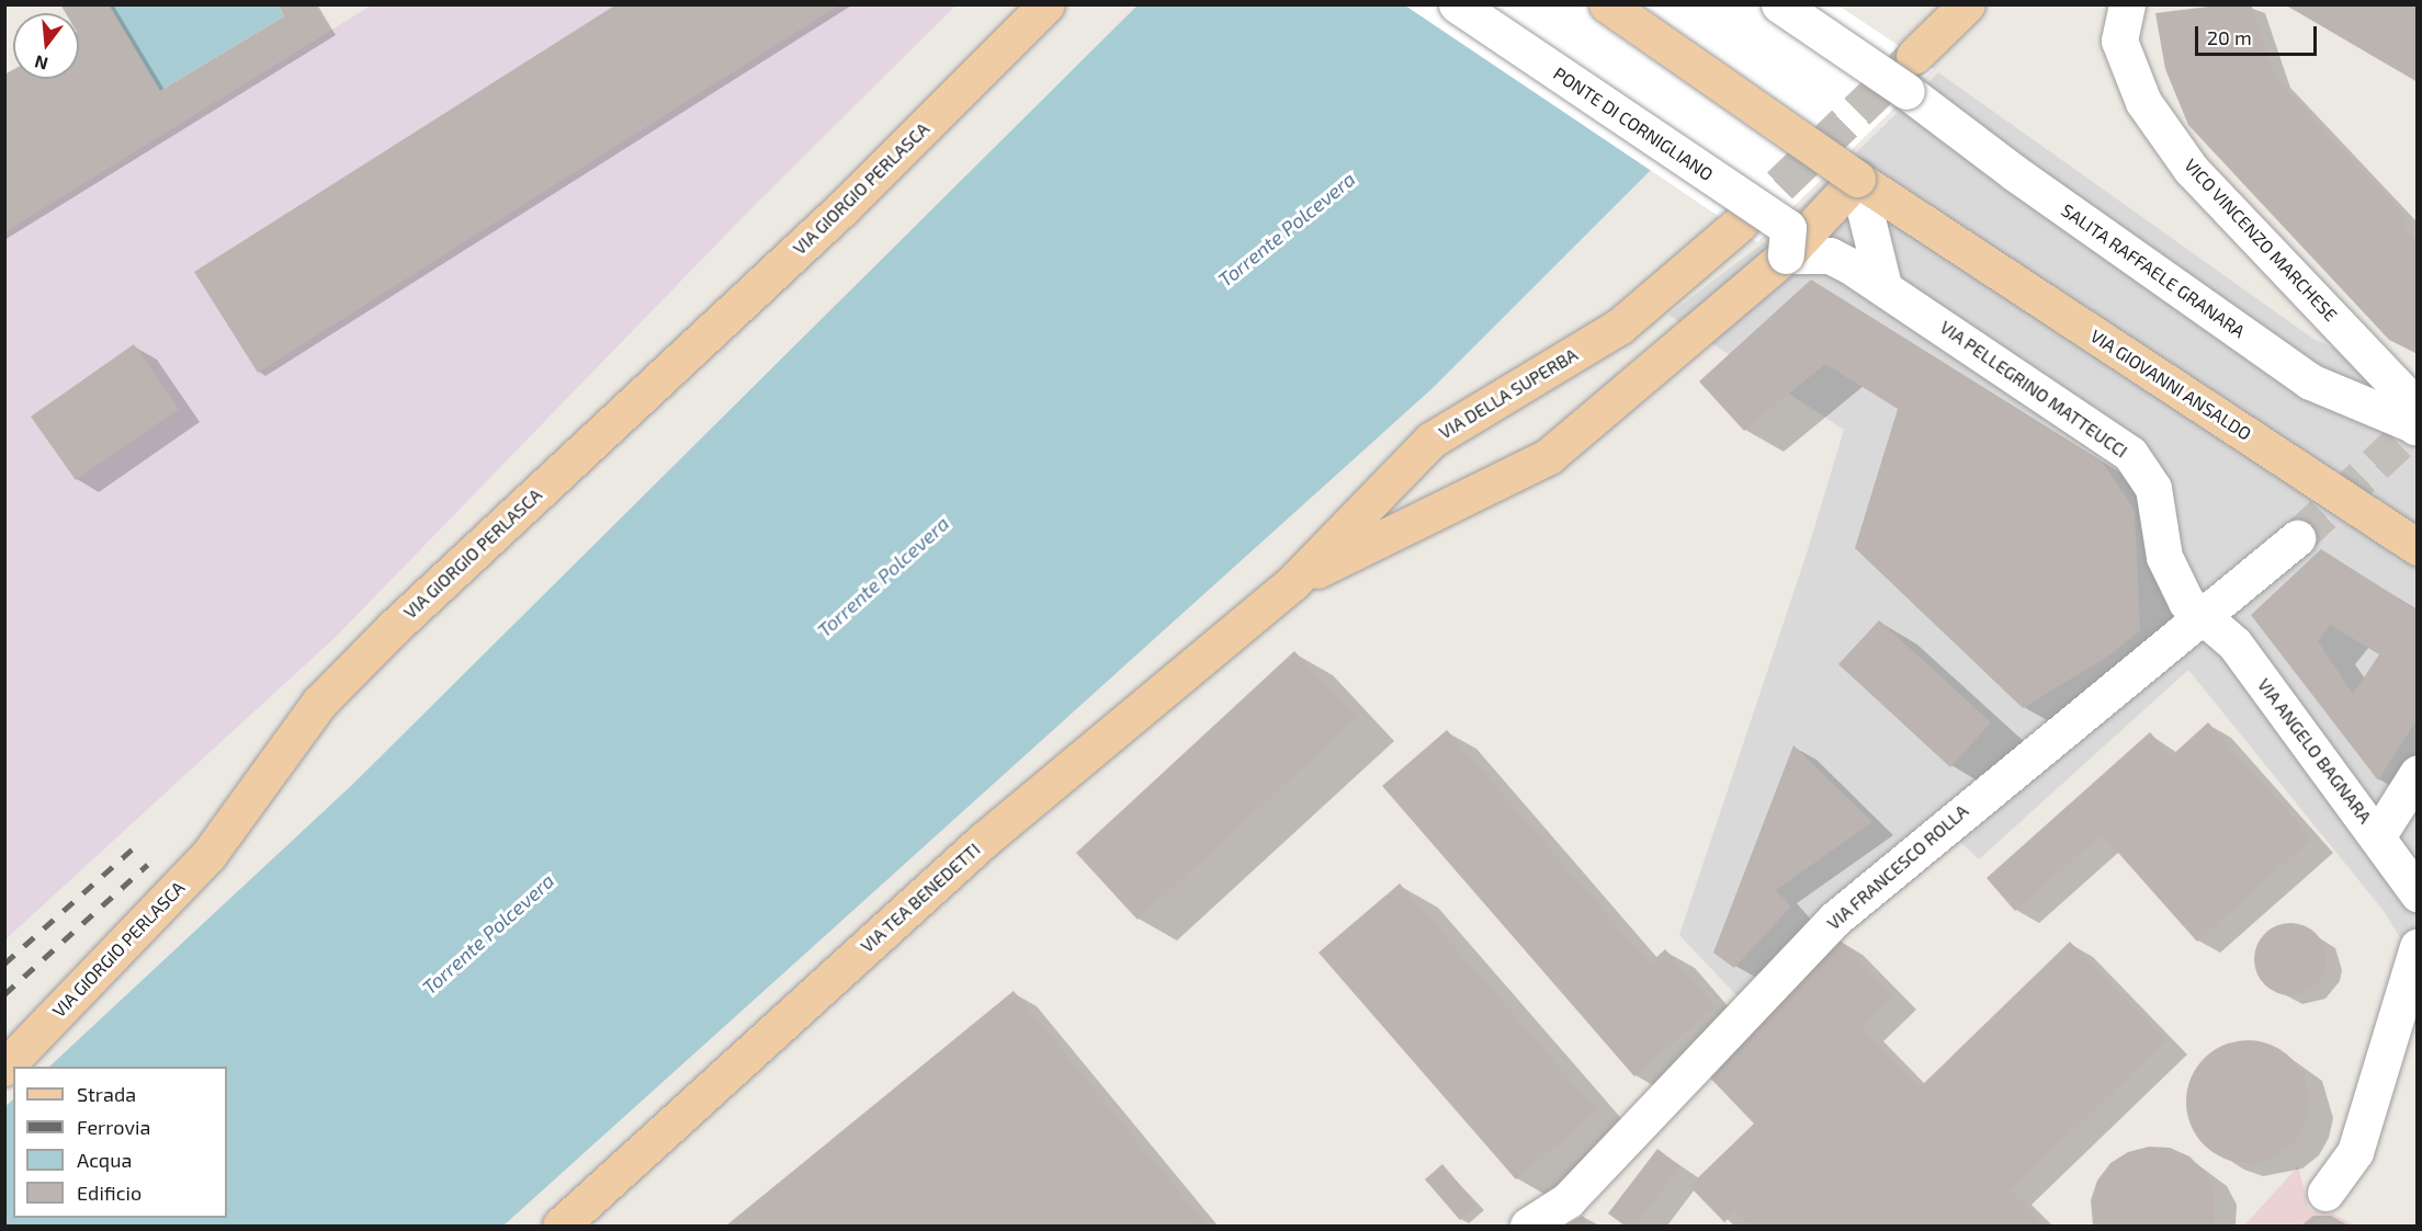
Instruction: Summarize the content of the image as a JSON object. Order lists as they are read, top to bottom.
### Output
{
  "streets": {
    "main road": [
      "VIA GIORGIO PERLASCA",
      "VIA GIOVANNI ANSALDO",
      "VIA DELLA SUPERBA",
      "VIA TEA BENEDETTI"
    ],
    "street": [
      "PONTE DI CORNIGLIANO",
      "VICO VINCENZO MARCHESE",
      "SALITA RAFFAELE GRANARA",
      "VIA PELLEGRINO MATTEUCCI",
      "VIA ANGELO BAGNARA",
      "VIA FRANCESCO ROLLA"
    ]
  },
  "crossings": [
    ["PONTE DI CORNIGLIANO", "VIA PELLEGRINO MATTEUCCI"],
    ["VICO VINCENZO MARCHESE", "SALITA RAFFAELE GRANARA"],
    ["VIA PELLEGRINO MATTEUCCI", "VIA ANGELO BAGNARA"],
    ["VIA PELLEGRINO MATTEUCCI", "VIA FRANCESCO ROLLA"],
    ["VIA DELLA SUPERBA", "VIA TEA BENEDETTI"],
    ["VIA ANGELO BAGNARA", "VIA FRANCESCO ROLLA"]
  ],
  "water": ["Torrente Polcevera"],
  "legend": [
    "Strada",
    "Ferrovia",
    "Acqua",
    "Edificio"
  ],
  "scale_bar": "20 m",
  "north": "bottom"
}
